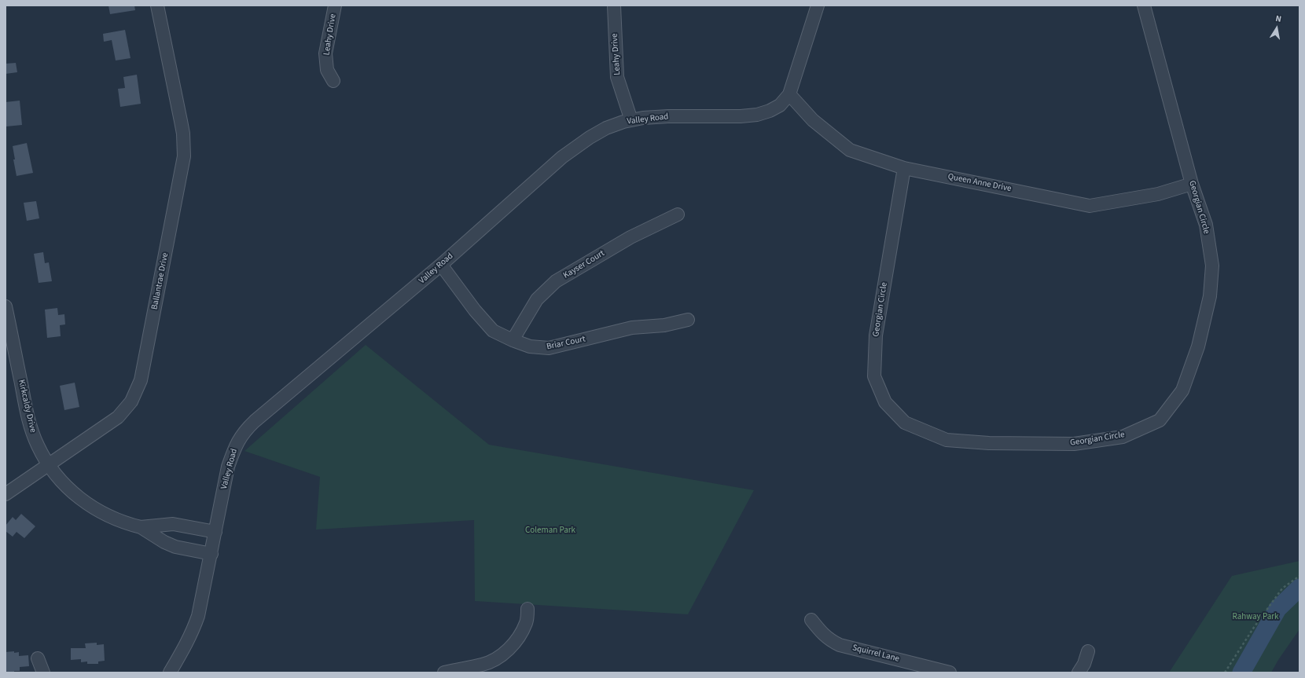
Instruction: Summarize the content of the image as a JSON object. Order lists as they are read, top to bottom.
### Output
{
  "streets": {
    "street": [
      "Leahy Drive",
      "Valley Road",
      "Queen Anne Drive",
      "Georgian Circle",
      "Kayser Court",
      "Ballantrae Drive",
      "Briar Court",
      "Kirkcaldy Drive",
      "Squirrel Lane"
    ]
  },
  "crossings": [
    ["Leahy Drive", "Valley Road"],
    ["Valley Road", "Queen Anne Drive"],
    ["Valley Road", "Briar Court"],
    ["Valley Road", "Kirkcaldy Drive"],
    ["Queen Anne Drive", "Georgian Circle"],
    ["Kayser Court", "Briar Court"],
    ["Ballantrae Drive", "Kirkcaldy Drive"]
  ],
  "parks": ["Coleman Park", "Rahway Park"],
  "north": "top"
}
